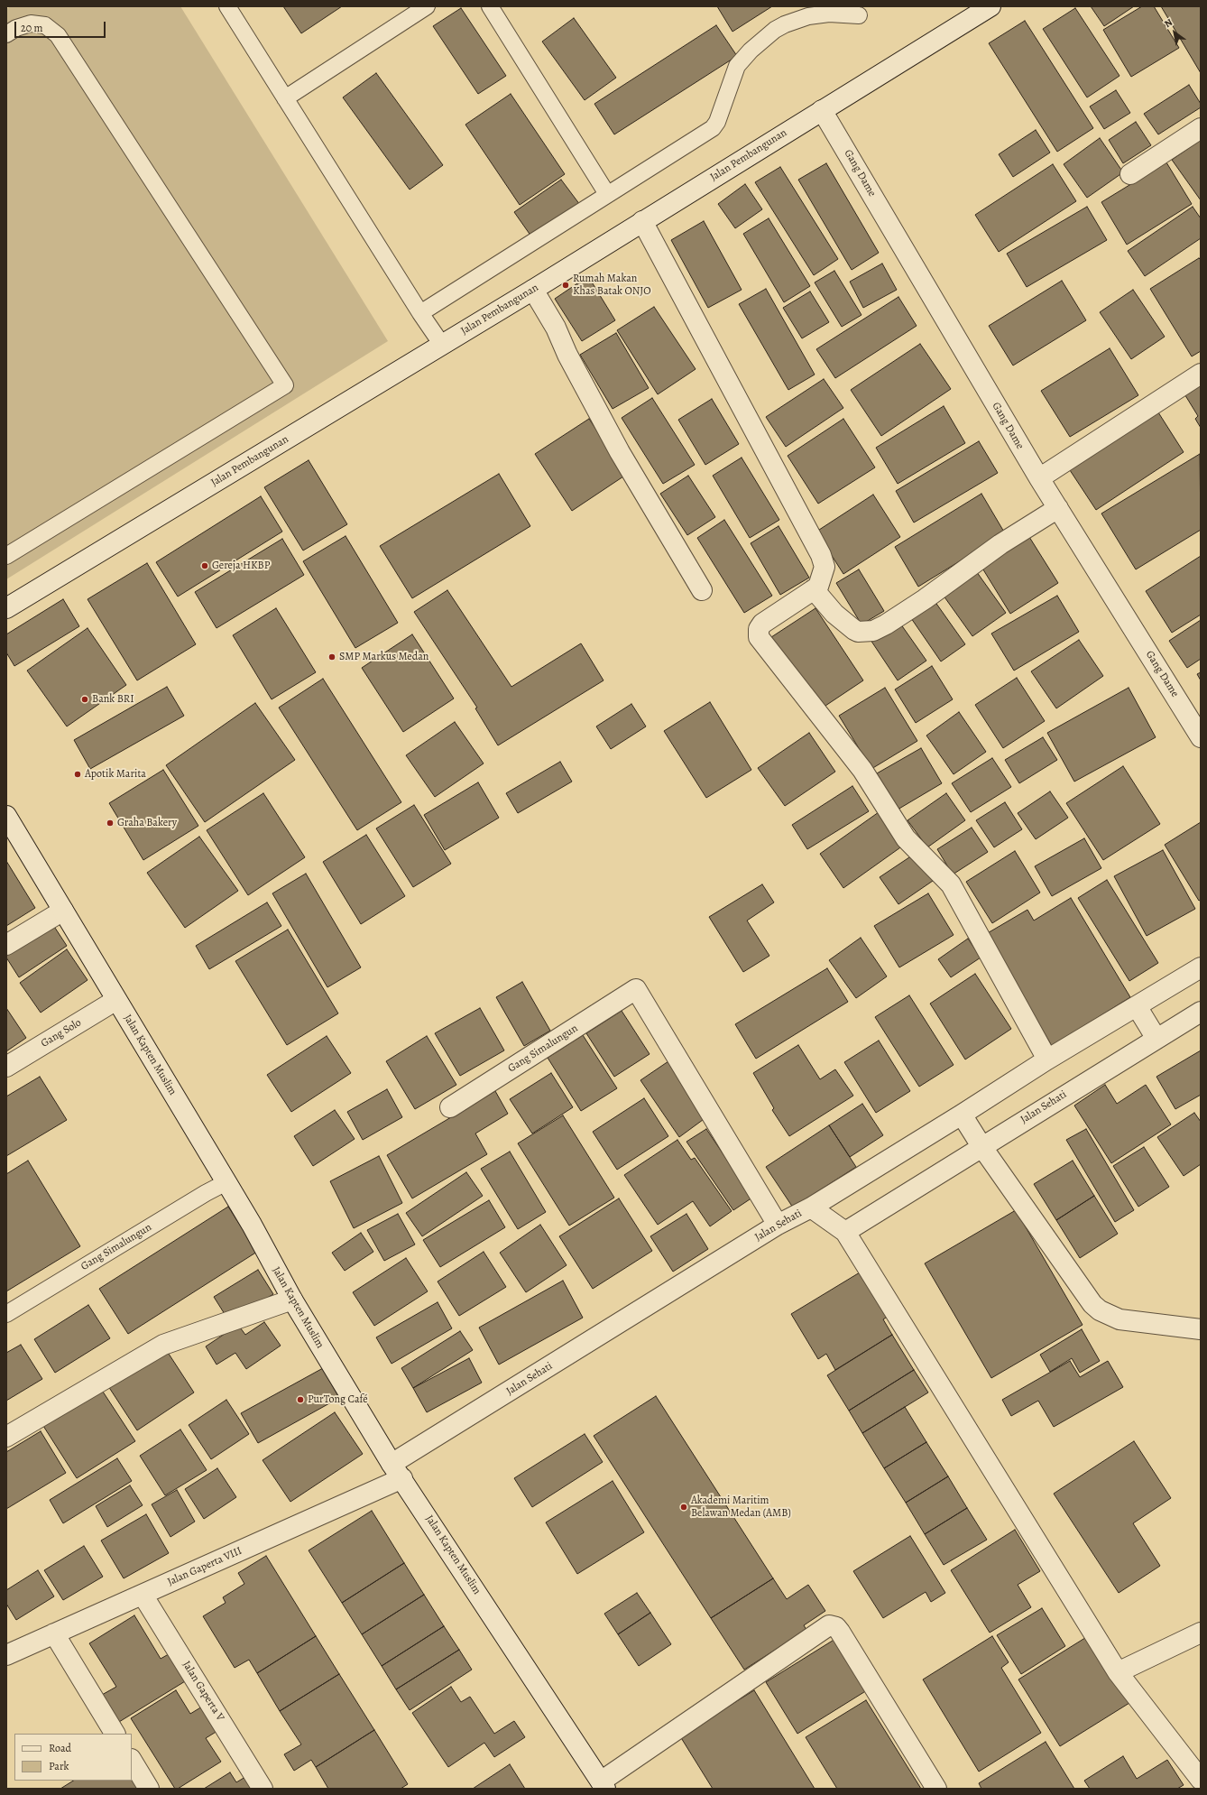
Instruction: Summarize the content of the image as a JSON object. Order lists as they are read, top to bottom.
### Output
{
  "streets": {
    "street": [
      "Jalan Pembangunan",
      "Gang Dame",
      "Gang Solo",
      "Gang Simalungun",
      "Jalan Kapten Muslim",
      "Jalan Sehati",
      "Jalan Gaperta VIII",
      "Jalan Gaperta V"
    ]
  },
  "crossings": [
    ["Jalan Pembangunan", "Gang Dame"],
    ["Gang Solo", "Jalan Kapten Muslim"],
    ["Gang Simalungun", "Jalan Kapten Muslim"],
    ["Gang Simalungun", "Jalan Sehati"],
    ["Jalan Kapten Muslim", "Jalan Sehati"],
    ["Jalan Kapten Muslim", "Jalan Gaperta VIII"],
    ["Jalan Sehati", "Jalan Gaperta VIII"],
    ["Jalan Gaperta VIII", "Jalan Gaperta V"]
  ],
  "places": [
    "Rumah Makan Khas Batak ONJO",
    "Gereja HKBP",
    "SMP Markus Medan",
    "Bank BRI",
    "Apotik Marita",
    "Graha Bakery",
    "PurTong Café",
    "Akademi Maritim Belawan Medan (AMB)"
  ],
  "legend": ["Road", "Park"],
  "scale_bar": "20 m",
  "north": "top left"
}
